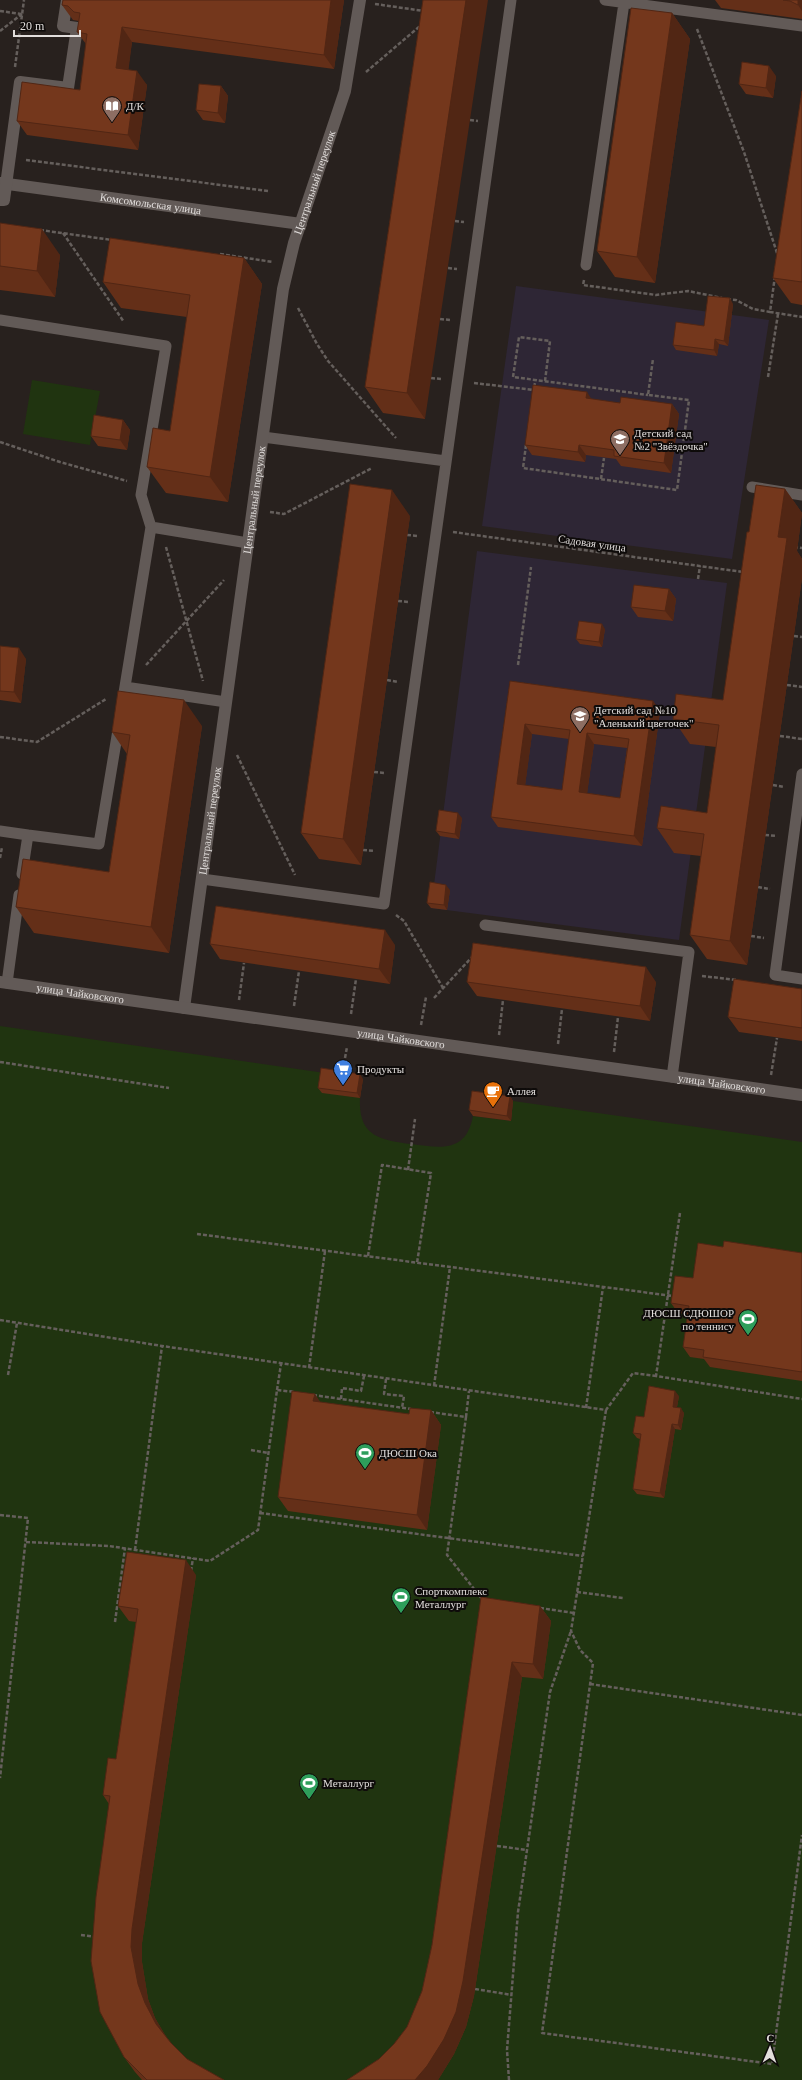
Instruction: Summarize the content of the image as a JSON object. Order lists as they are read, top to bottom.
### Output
{
  "streets": {
    "street": ["Центральный переулок", "Комсомольская улица", "улица Чайковского"],
    "path": ["Садовая улица"]
  },
  "crossings": [
    ["Центральный переулок", "Комсомольская улица"],
    ["Центральный переулок", "улица Чайковского"]
  ],
  "places": {
    "library": ["Д/К"],
    "school or university": ["Детский сад №2 \"Звёздочка\"", "Детский сад №10 \"Аленький цветочек\""],
    "supermarket": ["Продукты"],
    "cafe": ["Аллея"],
    "sports": [
      "ДЮСШ СДЮШОР по теннису",
      "ДЮСШ Ока",
      "Спорткомплекс Металлург",
      "Металлург"
    ]
  },
  "scale_bar": "20 m",
  "north": "top"
}
